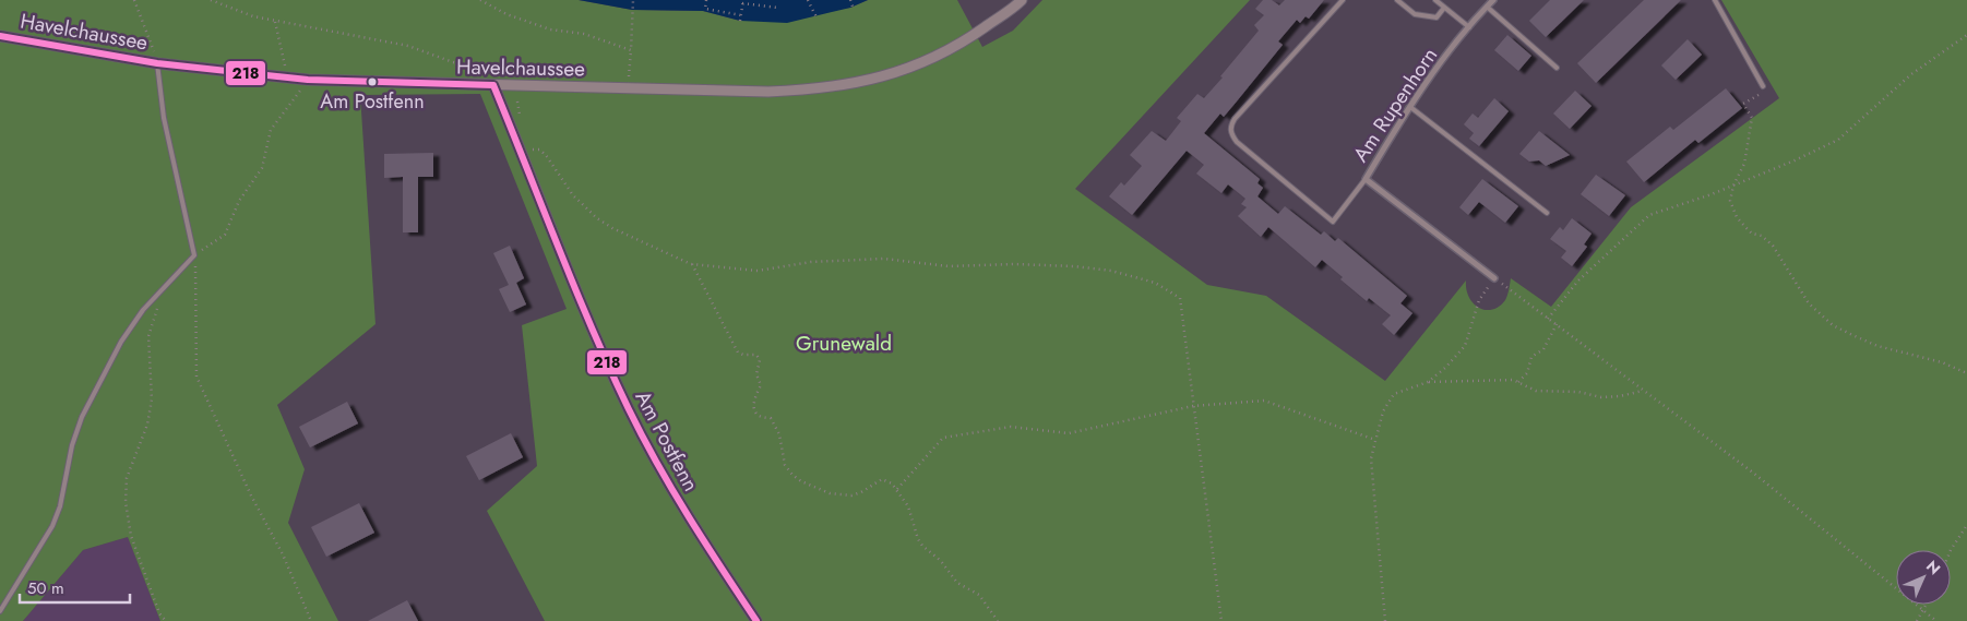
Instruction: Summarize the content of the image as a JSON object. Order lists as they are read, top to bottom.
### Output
{
  "streets": {
    "street": ["Havelchaussee", "Am Rupenhorn", "Am Postfenn"]
  },
  "crossings": [
    ["Havelchaussee", "Am Postfenn"]
  ],
  "parks": ["Grunewald"],
  "places": ["Am Postfenn"],
  "lines": ["transit line 218"],
  "scale_bar": "50 m",
  "north": "top right"
}
